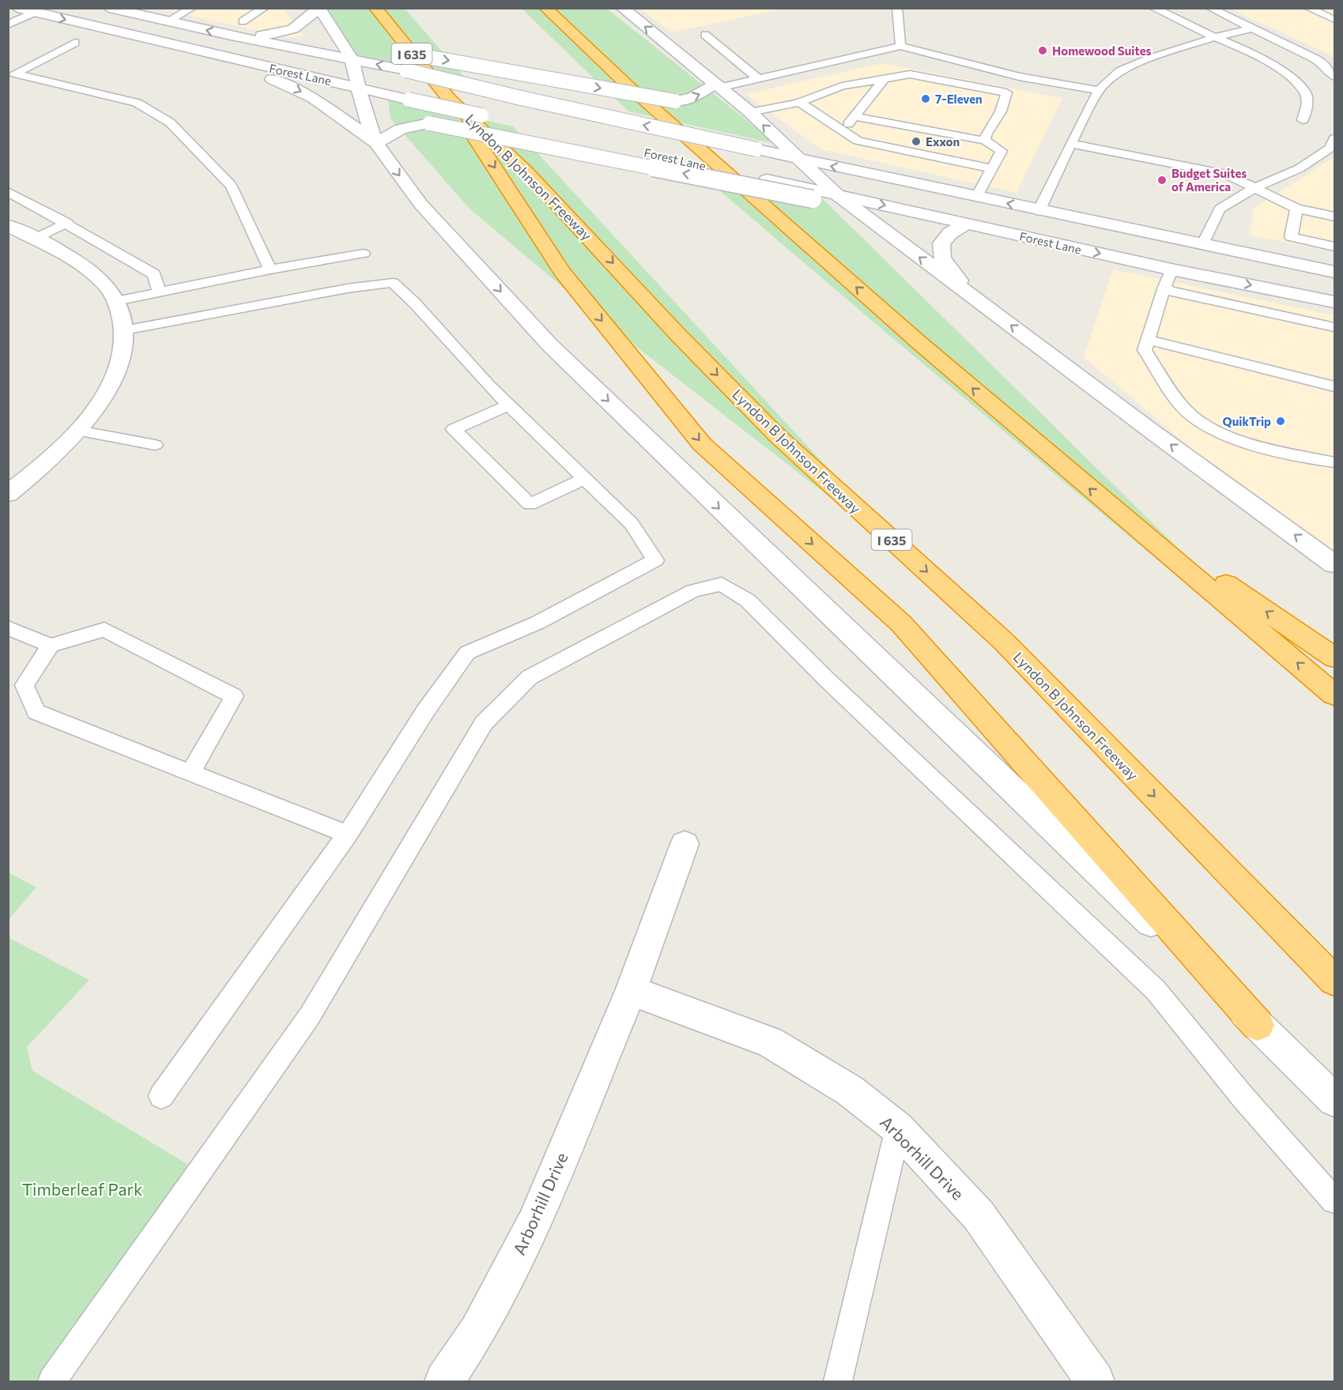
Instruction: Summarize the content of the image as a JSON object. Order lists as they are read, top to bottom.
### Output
{
  "streets": {
    "highway": ["I 635", "Lyndon B Johnson Freeway"],
    "main road": ["Forest Lane", "Arborhill Drive"]
  },
  "parks": ["Timberleaf Park"],
  "places": [
    "Homewood Suites",
    "7-Eleven",
    "Exxon",
    "Budget Suites of America",
    "QuikTrip"
  ]
}
